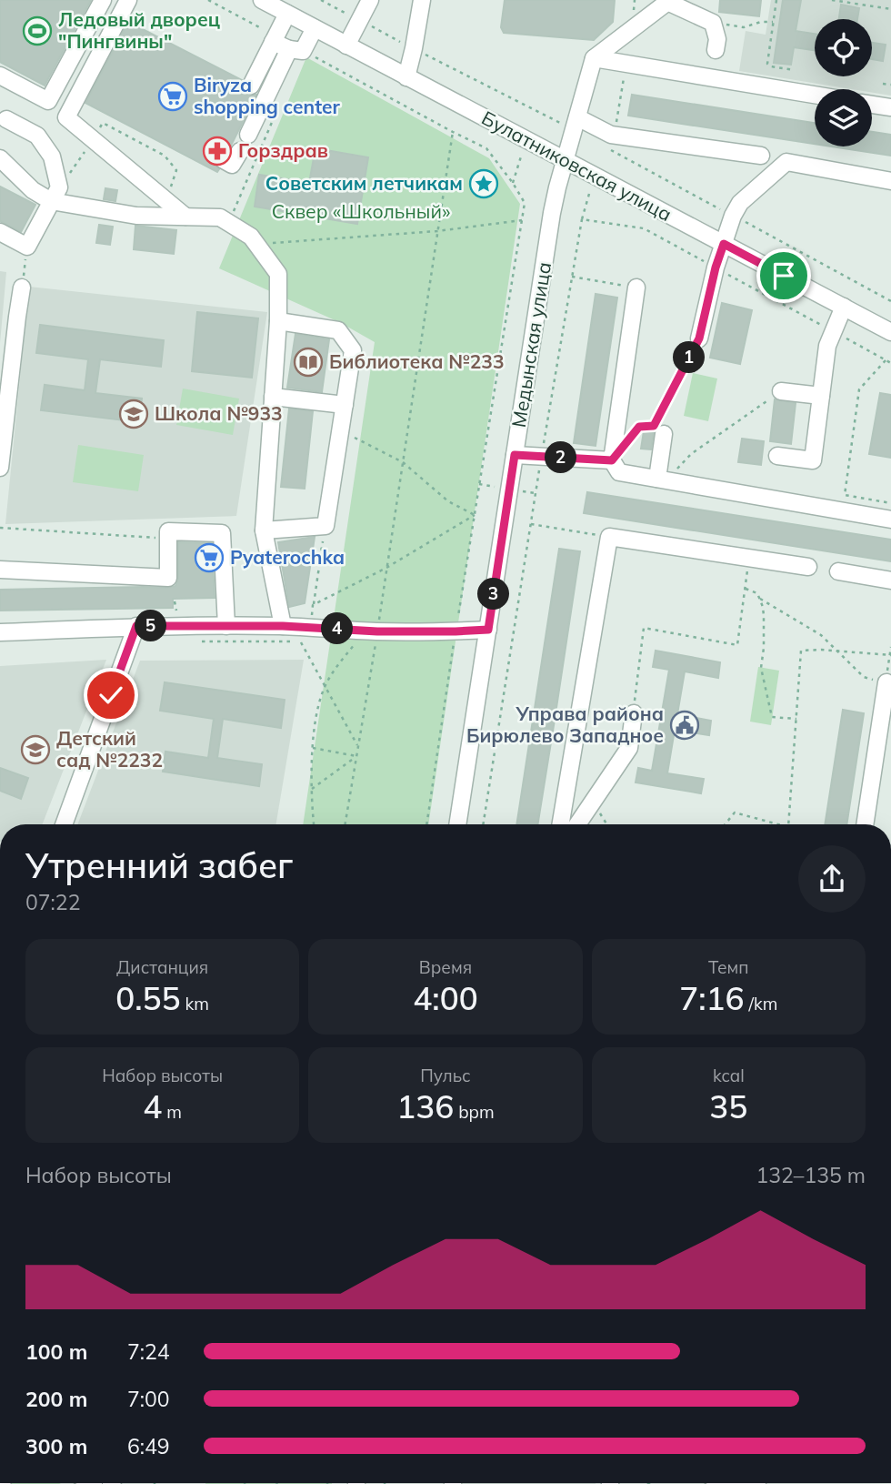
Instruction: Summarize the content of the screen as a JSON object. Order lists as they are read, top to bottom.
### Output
{
  "streets": {
    "street": ["Булатниковская улица", "Медынская улица"]
  },
  "crossings": [
    ["Булатниковская улица", "Медынская улица"]
  ],
  "parks": ["Сквер «Школьный»"],
  "places": {
    "sports": ["Ледовый дворец \"Пингвины\""],
    "supermarket": ["Biryza shopping center", "Pyaterochka"],
    "pharmacy": ["Горздрав"],
    "place": ["Cоветским летчикам"],
    "library": ["Библиотека №233"],
    "school or university": ["Школа №933", "Детский сад №2232"],
    "public building": ["Управа района Бирюлево Западное"]
  },
  "page": {
    "pins": [
      "1",
      "2",
      "3",
      "5",
      "4"
    ],
    "heading": ["Утренний забег", "07:22"],
    "stats": [
      ["Дистанция", "0.55 km"],
      ["Время", "4:00"],
      ["Темп", "7:16 /km"],
      ["Набор высоты", "4 m"],
      ["Пульс", "136 bpm"],
      ["kcal", "35"]
    ],
    "chart": ["Набор высоты", "132–135 m"],
    "list": [
      {
        "name": "100 m",
        "note": "7:24"
      },
      {
        "name": "200 m",
        "note": "7:00"
      },
      {
        "name": "300 m",
        "note": "6:49"
      }
    ]
  }
}
